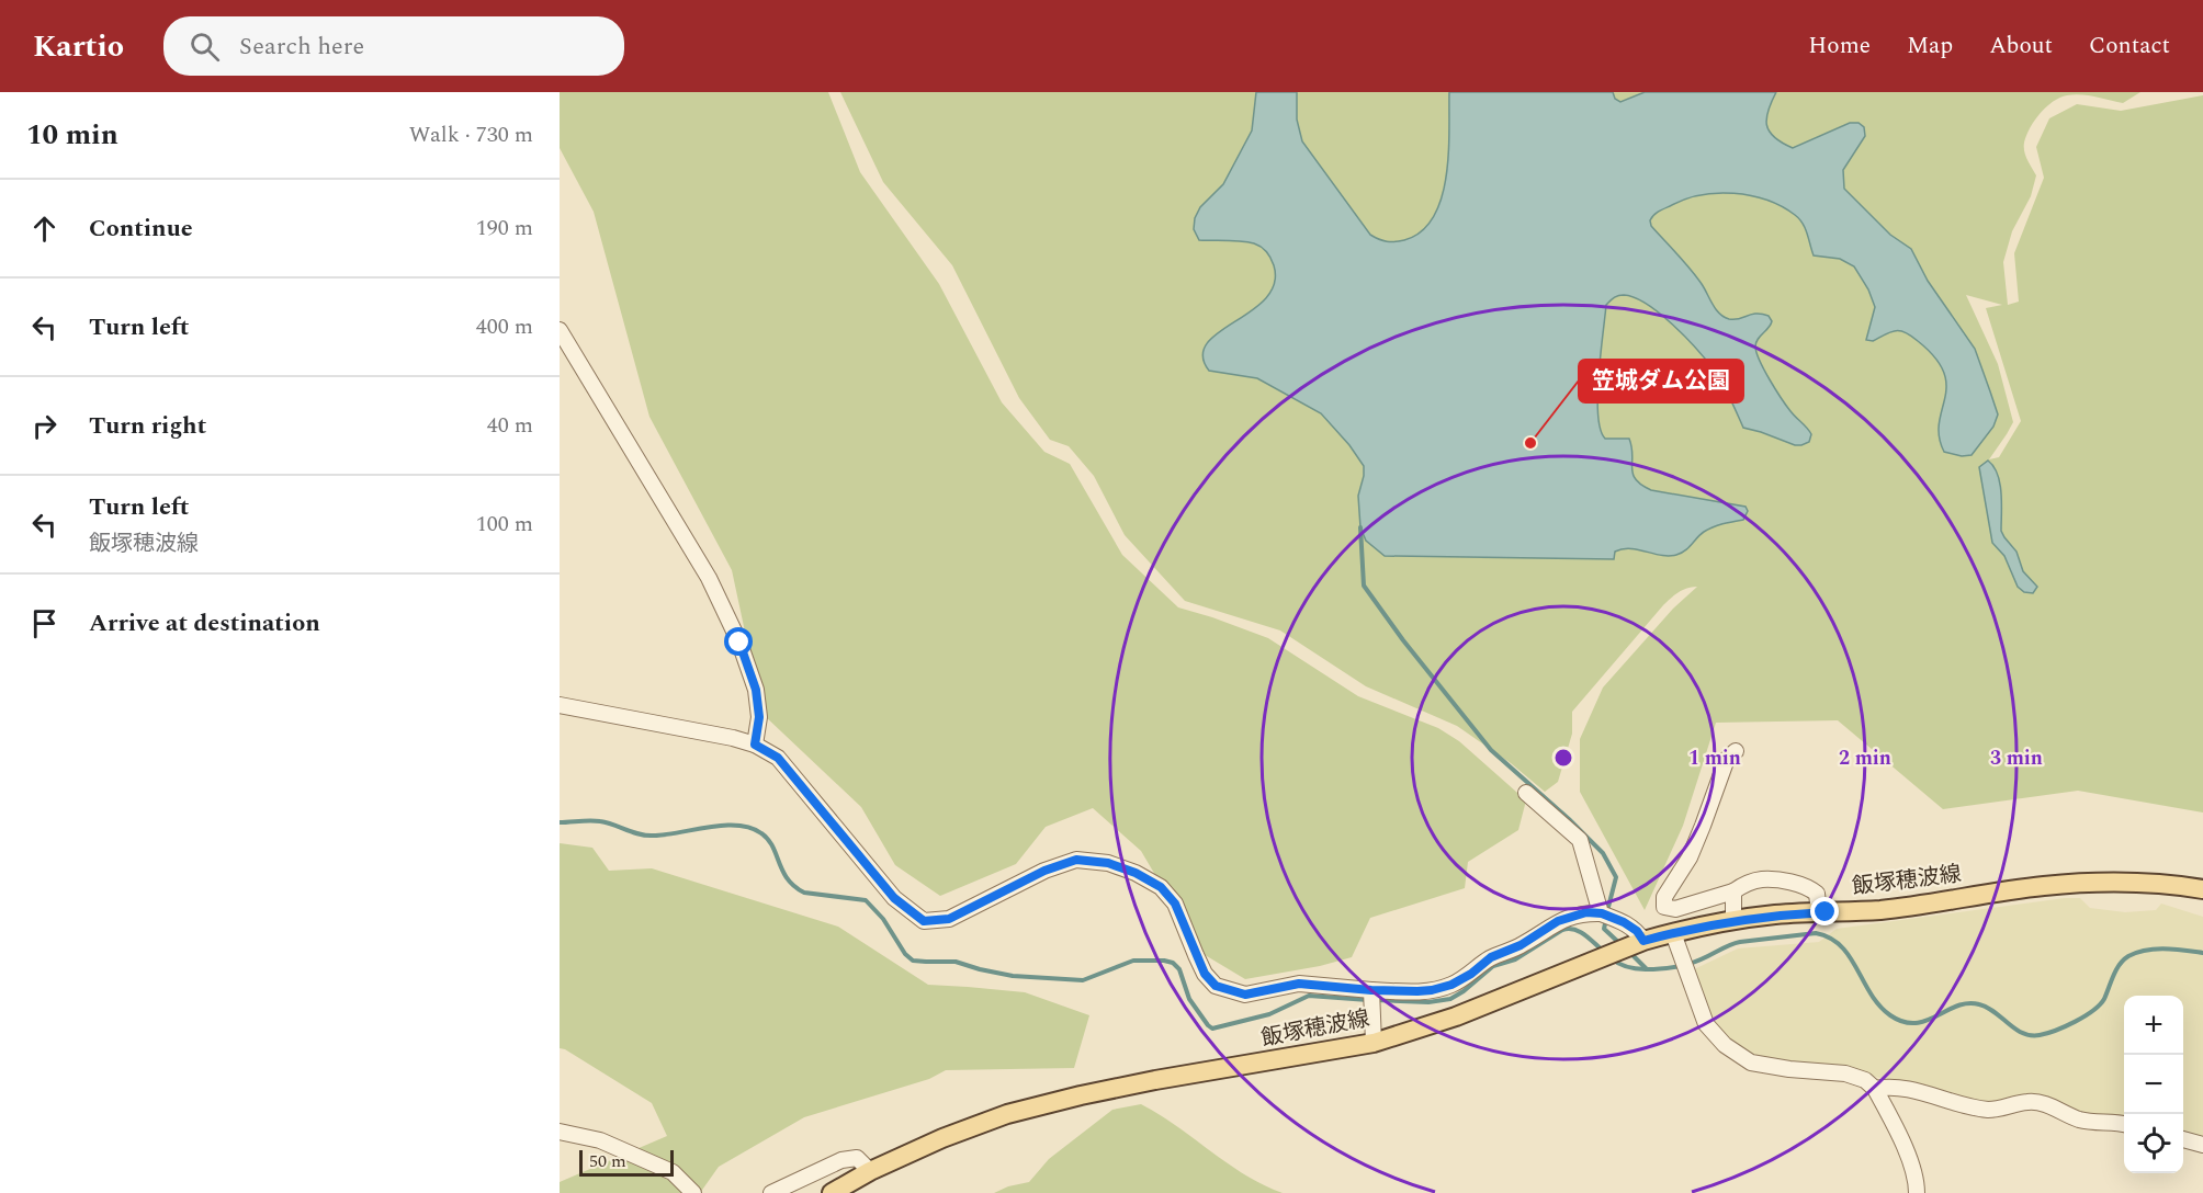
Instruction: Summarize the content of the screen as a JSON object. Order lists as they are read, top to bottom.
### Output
{
  "streets": {
    "main road": ["飯塚穂波線"]
  },
  "places": ["笠城ダム公園"],
  "scale_bar": "50 m",
  "page": {
    "header": "Kartio",
    "search": "Search here",
    "nav": [
      "Home",
      "Map",
      "About",
      "Contact"
    ],
    "heading": ["10 min", "Walk · 730 m"],
    "list": [
      ["Continue", "190 m"],
      ["Turn left", "400 m"],
      ["Turn right", "40 m"],
      ["Turn left", "飯塚穂波線", "100 m"],
      "Arrive at destination"
    ],
    "map_buttons": ["+", "−"],
    "scale": "50 m"
  },
  "rings": ["1 min", "2 min", "3 min"]
}
